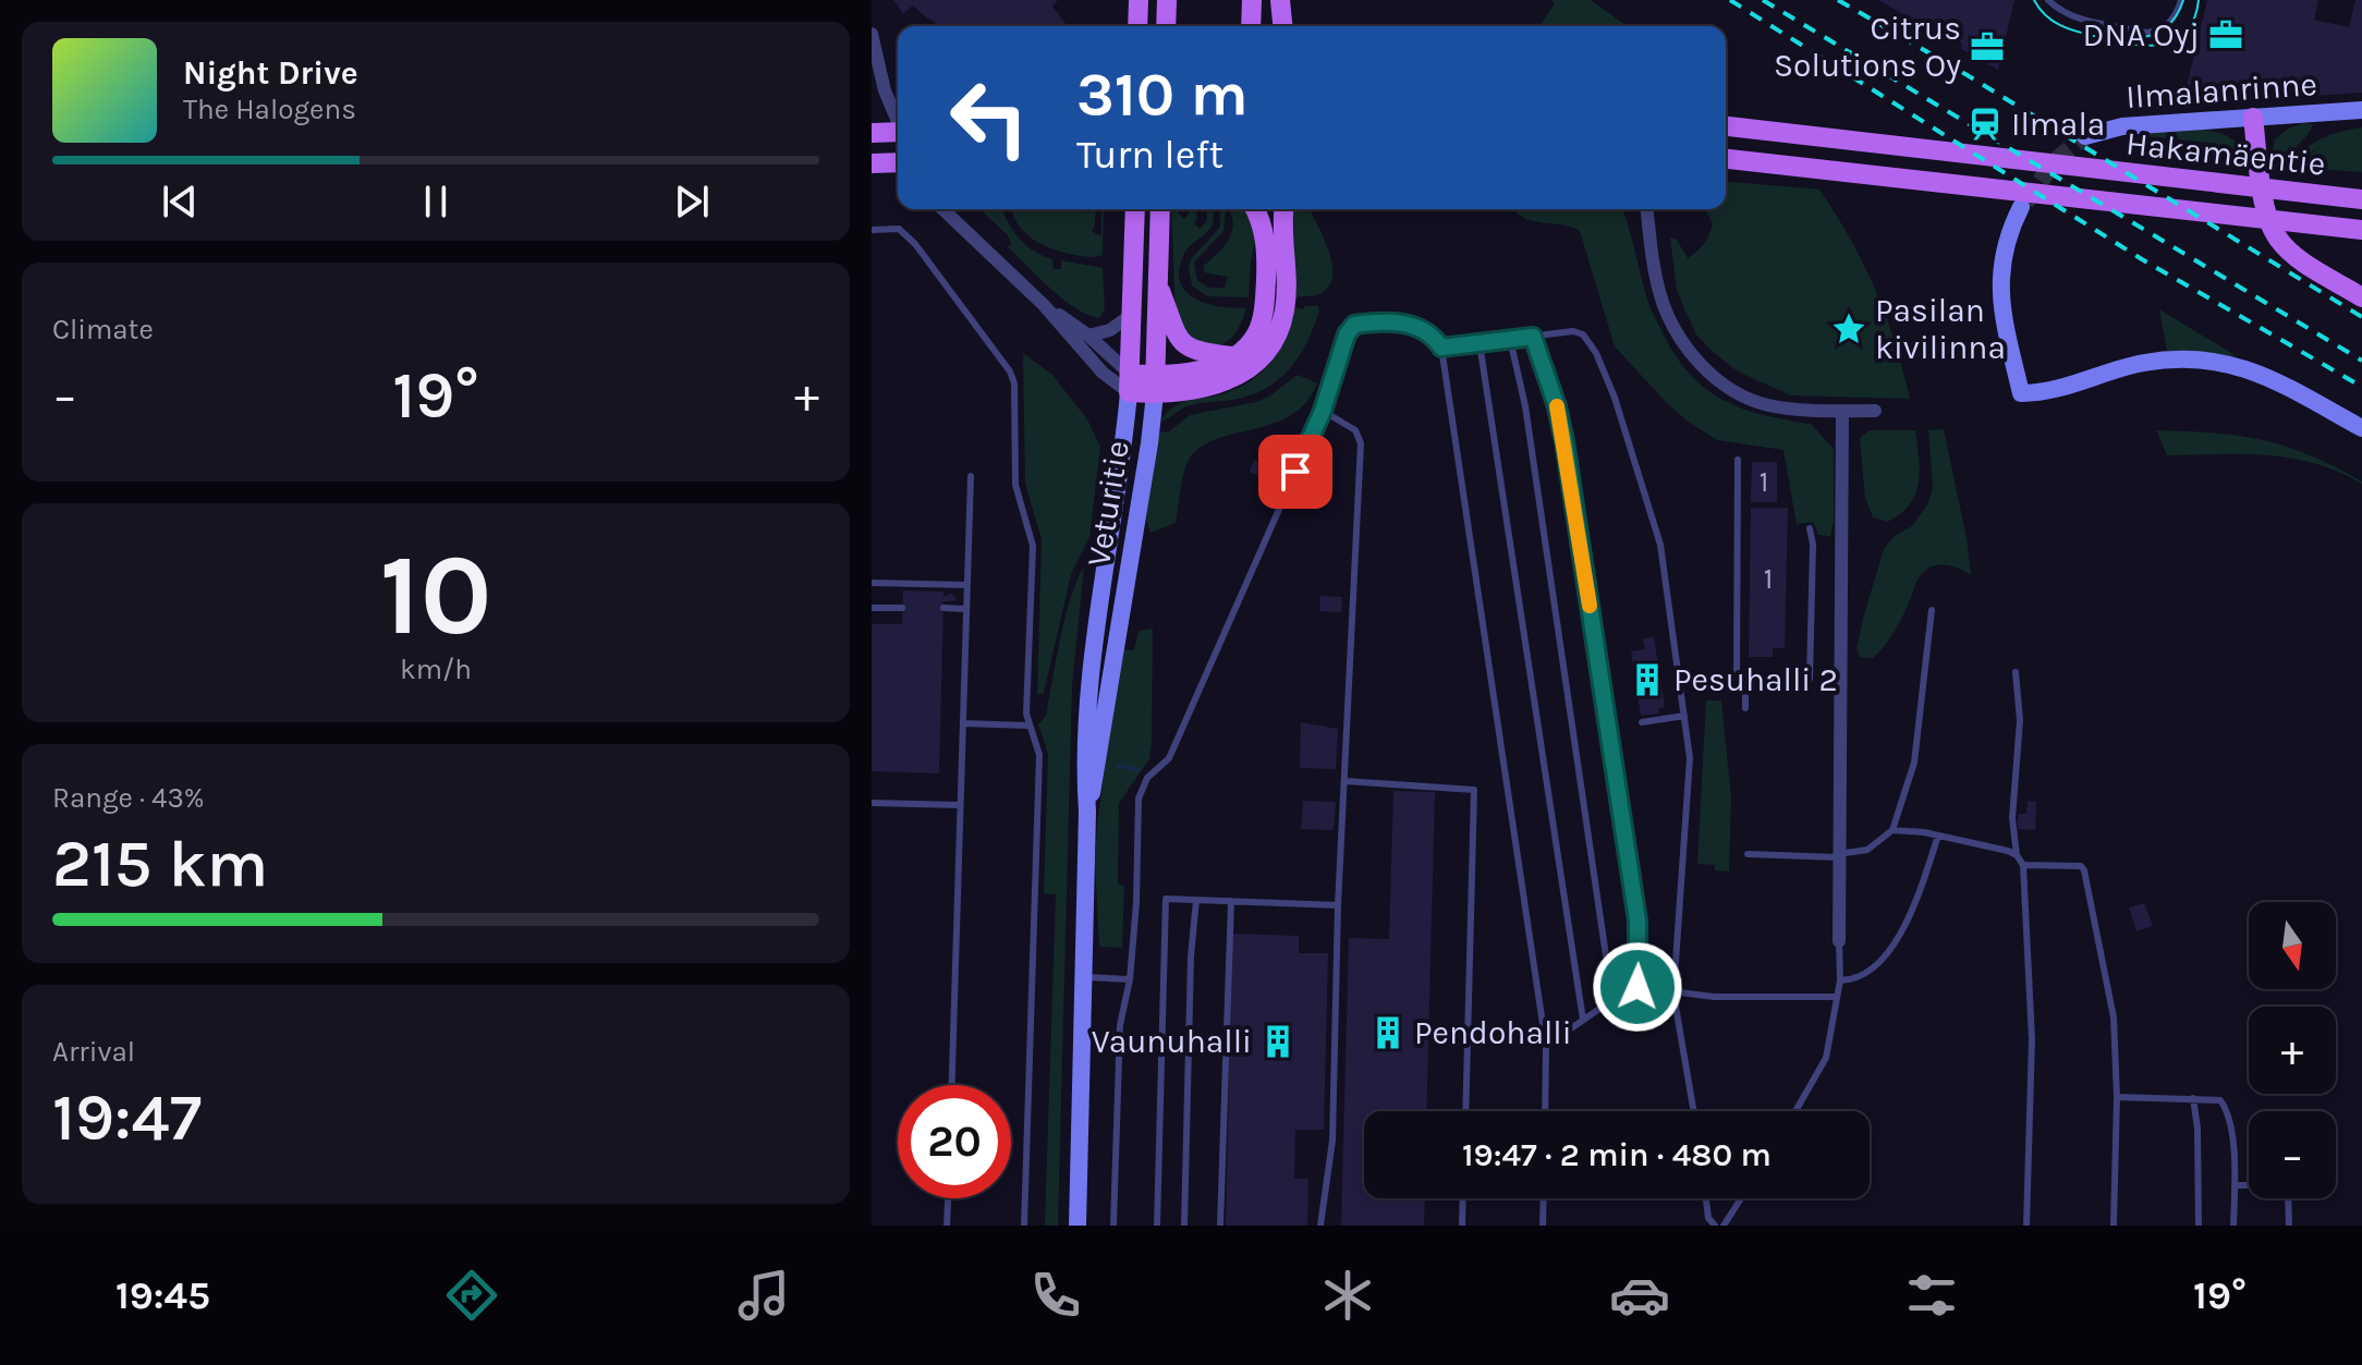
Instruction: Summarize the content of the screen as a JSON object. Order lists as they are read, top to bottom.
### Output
{
  "streets": {
    "main road": ["Ilmalanrinne", "Hakamäentie", "Veturitie"]
  },
  "places": {
    "office": ["DNA Oyj", "Citrus Solutions Oy"],
    "station": ["Ilmala"],
    "place": ["Pasilan kivilinna"],
    "building": ["Pesuhalli 2", "Pendohalli", "Vaunuhalli"]
  },
  "house_numbers": ["1", "1"],
  "north": "bottom",
  "page": {
    "turn": ["310 m", "Turn left"],
    "song": ["Night Drive", "The Halogens"],
    "tile": [
      "Climate",
      ["10", "km/h"],
      ["Range · 43%", "215 km"],
      ["Arrival", "19:47"]
    ],
    "heat": ["−", "19°", "+"],
    "map_buttons": ["+", "−"],
    "limit": "20",
    "trip": "19:47 · 2 min · 480 m",
    "tabs": ["19:45", "19°"]
  }
}
